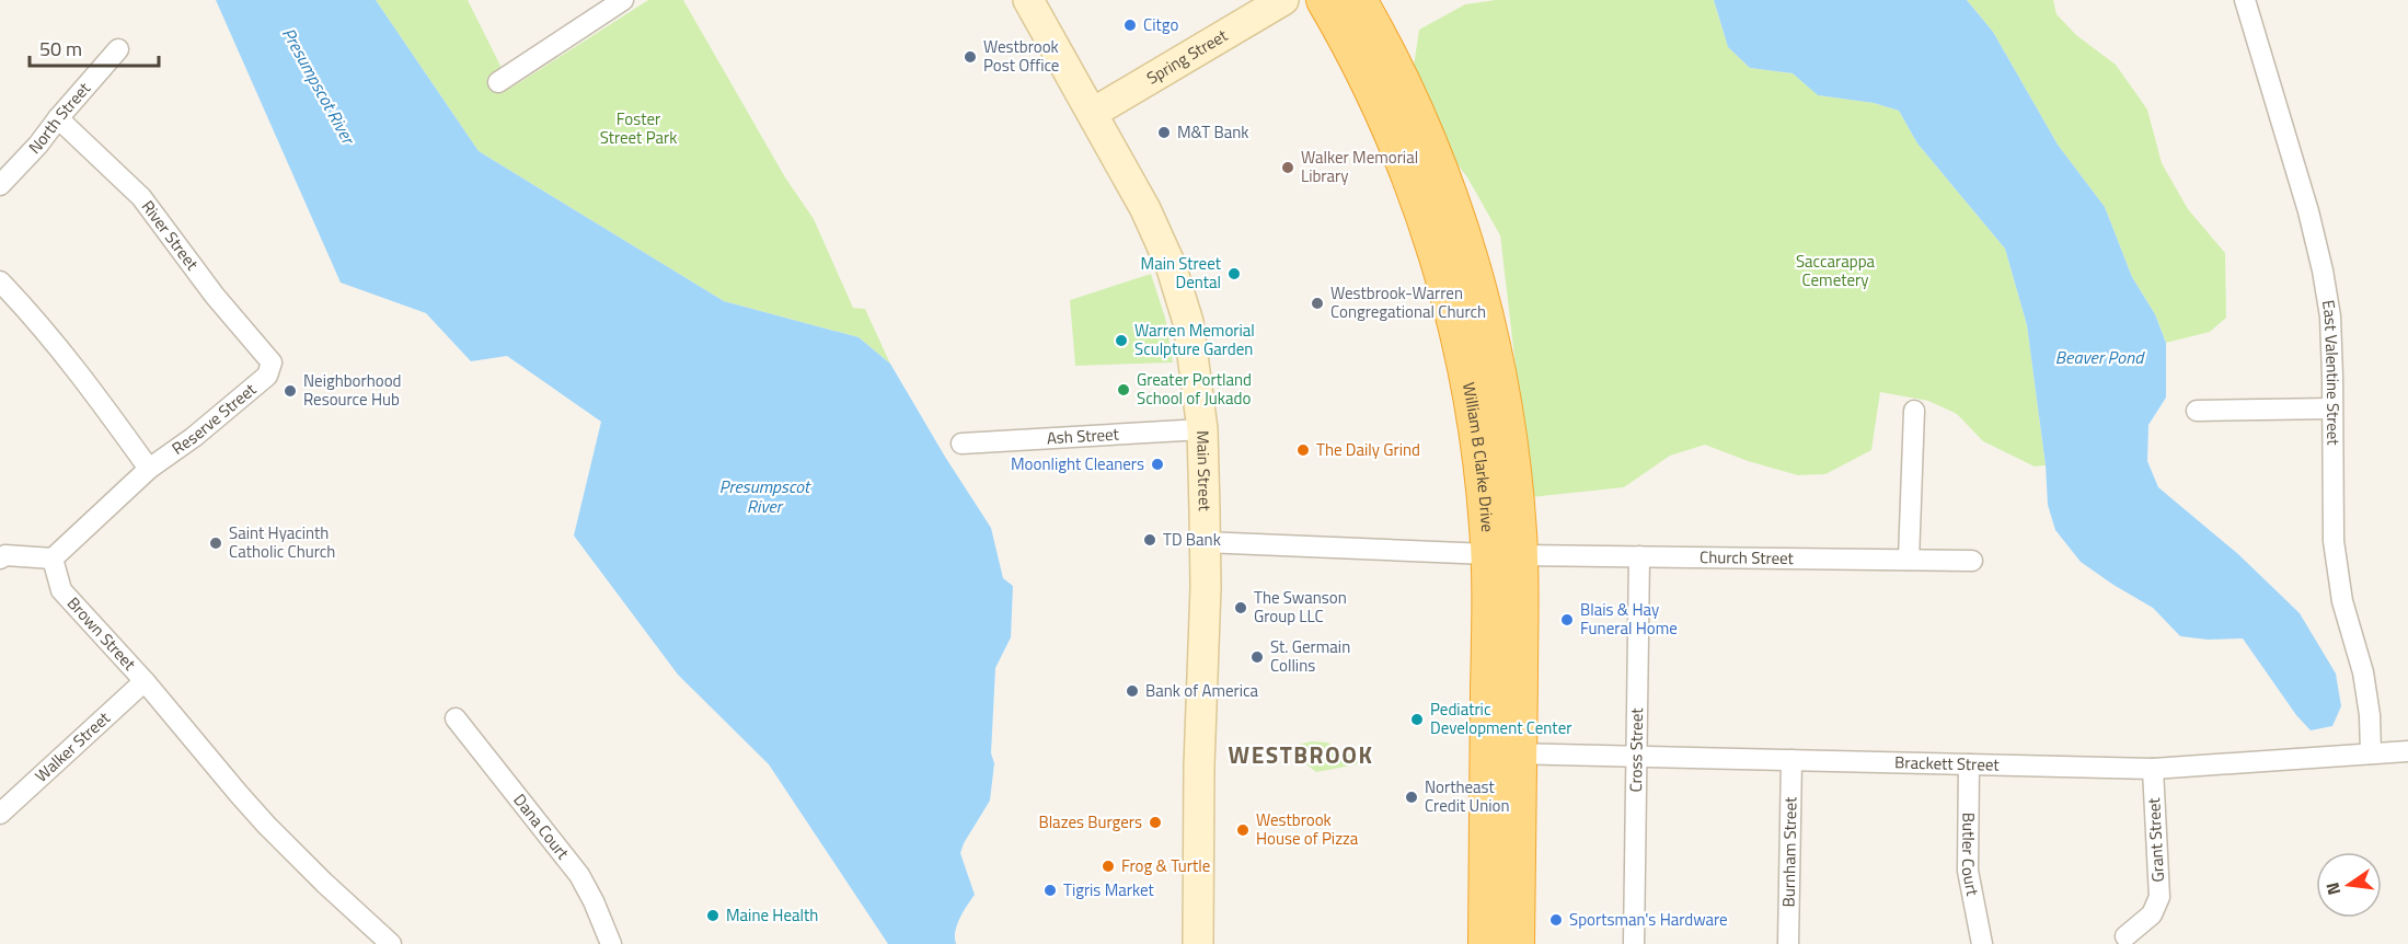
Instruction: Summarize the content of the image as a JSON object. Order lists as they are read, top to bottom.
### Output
{
  "streets": {
    "highway": ["William B Clarke Drive"],
    "main road": ["Spring Street", "Main Street"],
    "street": [
      "North Street",
      "River Street",
      "East Valentine Street",
      "Reserve Street",
      "Ash Street",
      "Church Street",
      "Brown Street",
      "Walker Street",
      "Cross Street",
      "Brackett Street",
      "Dana Court",
      "Grant Street",
      "Burnham Street",
      "Butler Court"
    ]
  },
  "crossings": [
    ["Spring Street", "Main Street"],
    ["North Street", "River Street"],
    ["River Street", "Reserve Street"],
    ["East Valentine Street", "Brackett Street"],
    ["Ash Street", "Main Street"],
    ["William B Clarke Drive", "Church Street"],
    ["William B Clarke Drive", "Brackett Street"],
    ["Main Street", "Church Street"],
    ["Church Street", "Cross Street"],
    ["Brown Street", "Walker Street"],
    ["Cross Street", "Brackett Street"],
    ["Brackett Street", "Grant Street"],
    ["Brackett Street", "Burnham Street"],
    ["Brackett Street", "Butler Court"]
  ],
  "districts": ["WESTBROOK"],
  "water": ["Presumpscot River", "Beaver Pond"],
  "parks": ["Foster Street Park", "Saccarappa Cemetery"],
  "places": [
    "Citgo",
    "Westbrook Post Office",
    "M&T Bank",
    "Walker Memorial Library",
    "Main Street Dental",
    "Westbrook-Warren Congregational Church",
    "Warren Memorial Sculpture Garden",
    "Greater Portland School of Jukado",
    "Neighborhood Resource Hub",
    "The Daily Grind",
    "Moonlight Cleaners",
    "TD Bank",
    "Saint Hyacinth Catholic Church",
    "The Swanson Group LLC",
    "Blais & Hay Funeral Home",
    "St. Germain Collins",
    "Bank of America",
    "Pediatric Development Center",
    "Northeast Credit Union",
    "Blazes Burgers",
    "Westbrook House of Pizza",
    "Frog & Turtle",
    "Tigris Market",
    "Maine Health",
    "Sportsman's Hardware"
  ],
  "scale_bar": "50 m",
  "north": "left"
}
